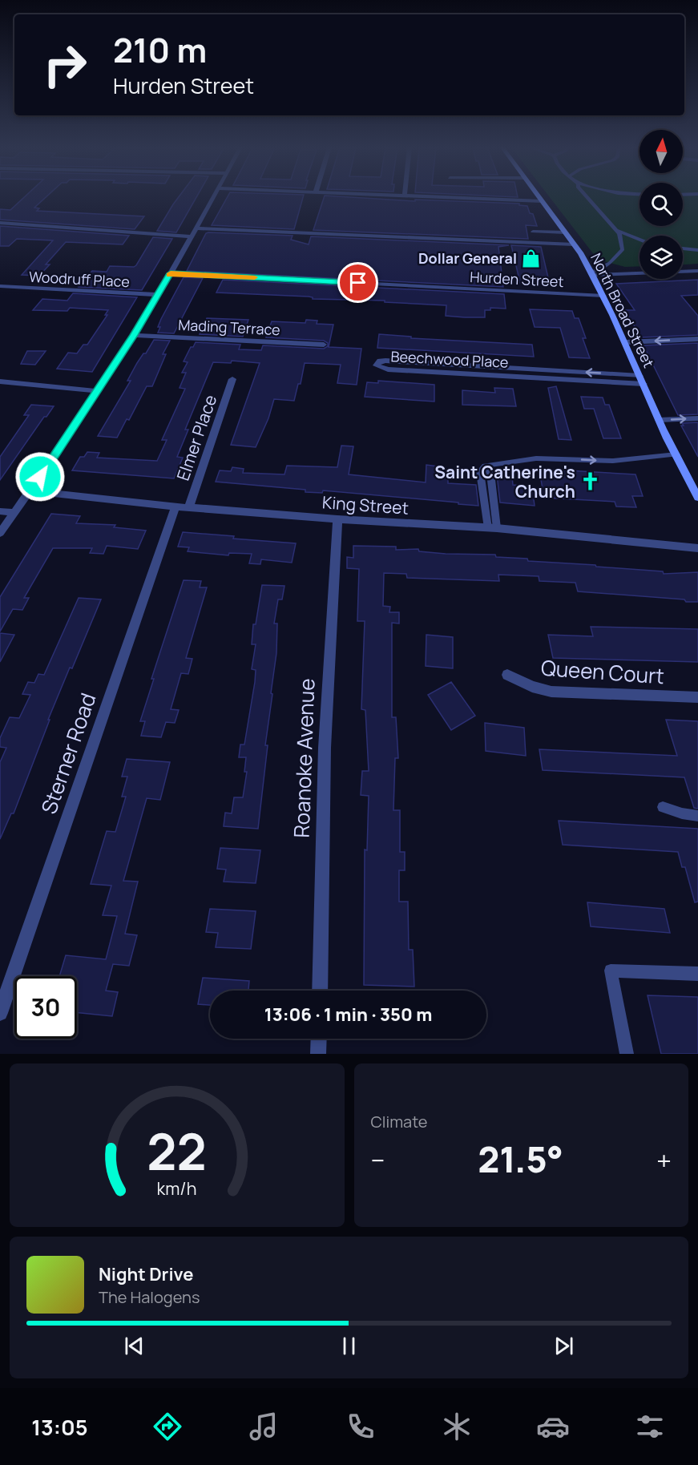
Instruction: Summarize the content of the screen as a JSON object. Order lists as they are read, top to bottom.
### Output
{
  "streets": {
    "main road": ["North Broad Street"],
    "street": [
      "Woodruff Place",
      "Hurden Street",
      "Mading Terrace",
      "Beechwood Place",
      "Elmer Place",
      "King Street",
      "Queen Court",
      "Sterner Road",
      "Roanoke Avenue"
    ]
  },
  "crossings": [
    ["Hurden Street", "North Broad Street"],
    ["North Broad Street", "Beechwood Place"],
    ["Elmer Place", "King Street"],
    ["King Street", "Sterner Road"],
    ["King Street", "Roanoke Avenue"]
  ],
  "places": {
    "shop": ["Dollar General"],
    "church": ["Saint Catherine's Church"]
  },
  "north": "top",
  "page": {
    "turn": ["210 m", "Hurden Street"],
    "limit": "30",
    "trip": "13:06 · 1 min · 350 m",
    "tile": "Climate",
    "heat": ["−", "21.5°", "+"],
    "song": ["Night Drive", "The Halogens"],
    "tabs": "13:05",
    "gauge": ["22", "km/h"]
  }
}
